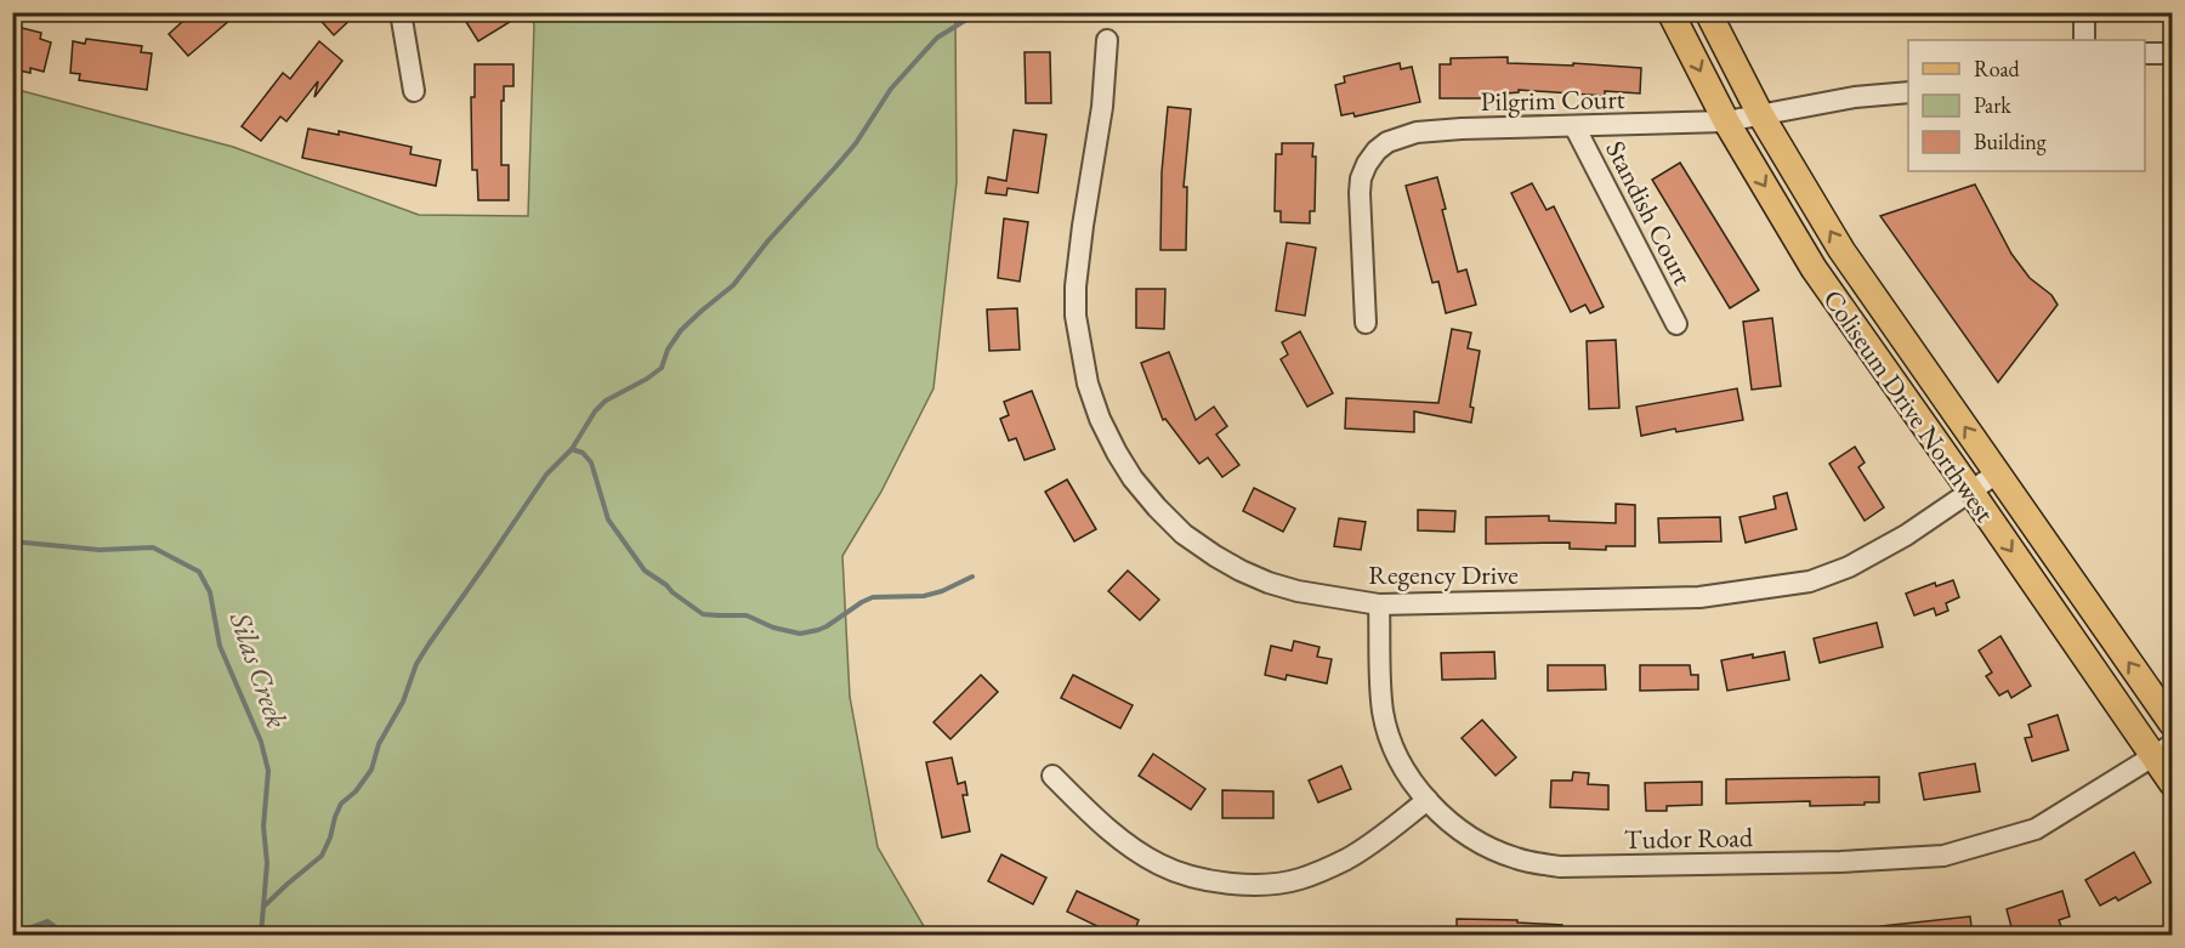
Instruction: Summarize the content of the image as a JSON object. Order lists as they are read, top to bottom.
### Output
{
  "streets": {
    "main road": ["Coliseum Drive Northwest"],
    "street": [
      "Pilgrim Court",
      "Standish Court",
      "Regency Drive",
      "Tudor Road"
    ]
  },
  "crossings": [
    ["Pilgrim Court", "Standish Court"],
    ["Pilgrim Court", "Coliseum Drive Northwest"],
    ["Coliseum Drive Northwest", "Regency Drive"],
    ["Coliseum Drive Northwest", "Tudor Road"],
    ["Regency Drive", "Tudor Road"]
  ],
  "water": ["Silas Creek"],
  "legend": ["Road", "Park", "Building"]
}
